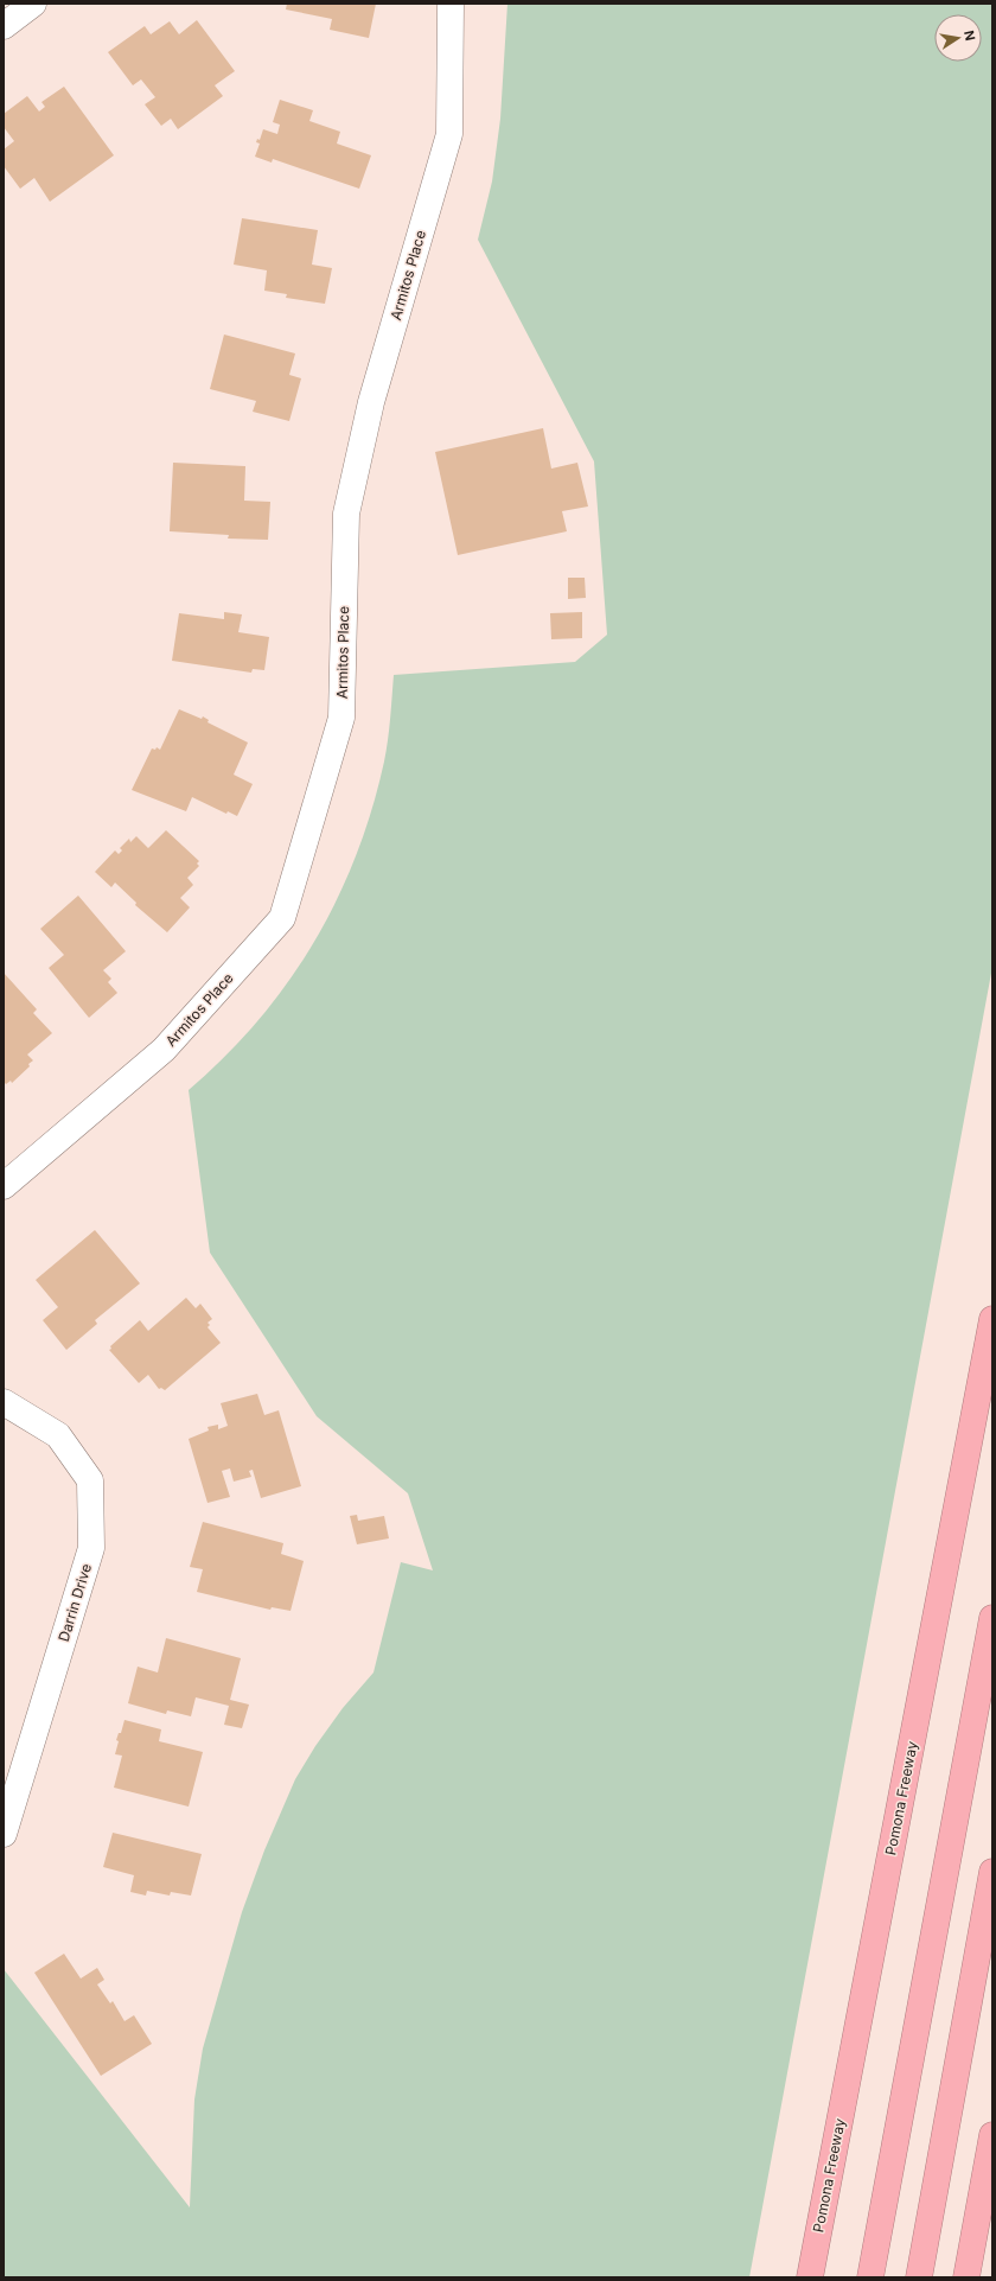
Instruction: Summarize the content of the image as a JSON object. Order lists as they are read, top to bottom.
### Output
{
  "streets": {
    "highway": ["Pomona Freeway"],
    "street": ["Armitos Place", "Darrin Drive"]
  },
  "north": "right"
}
